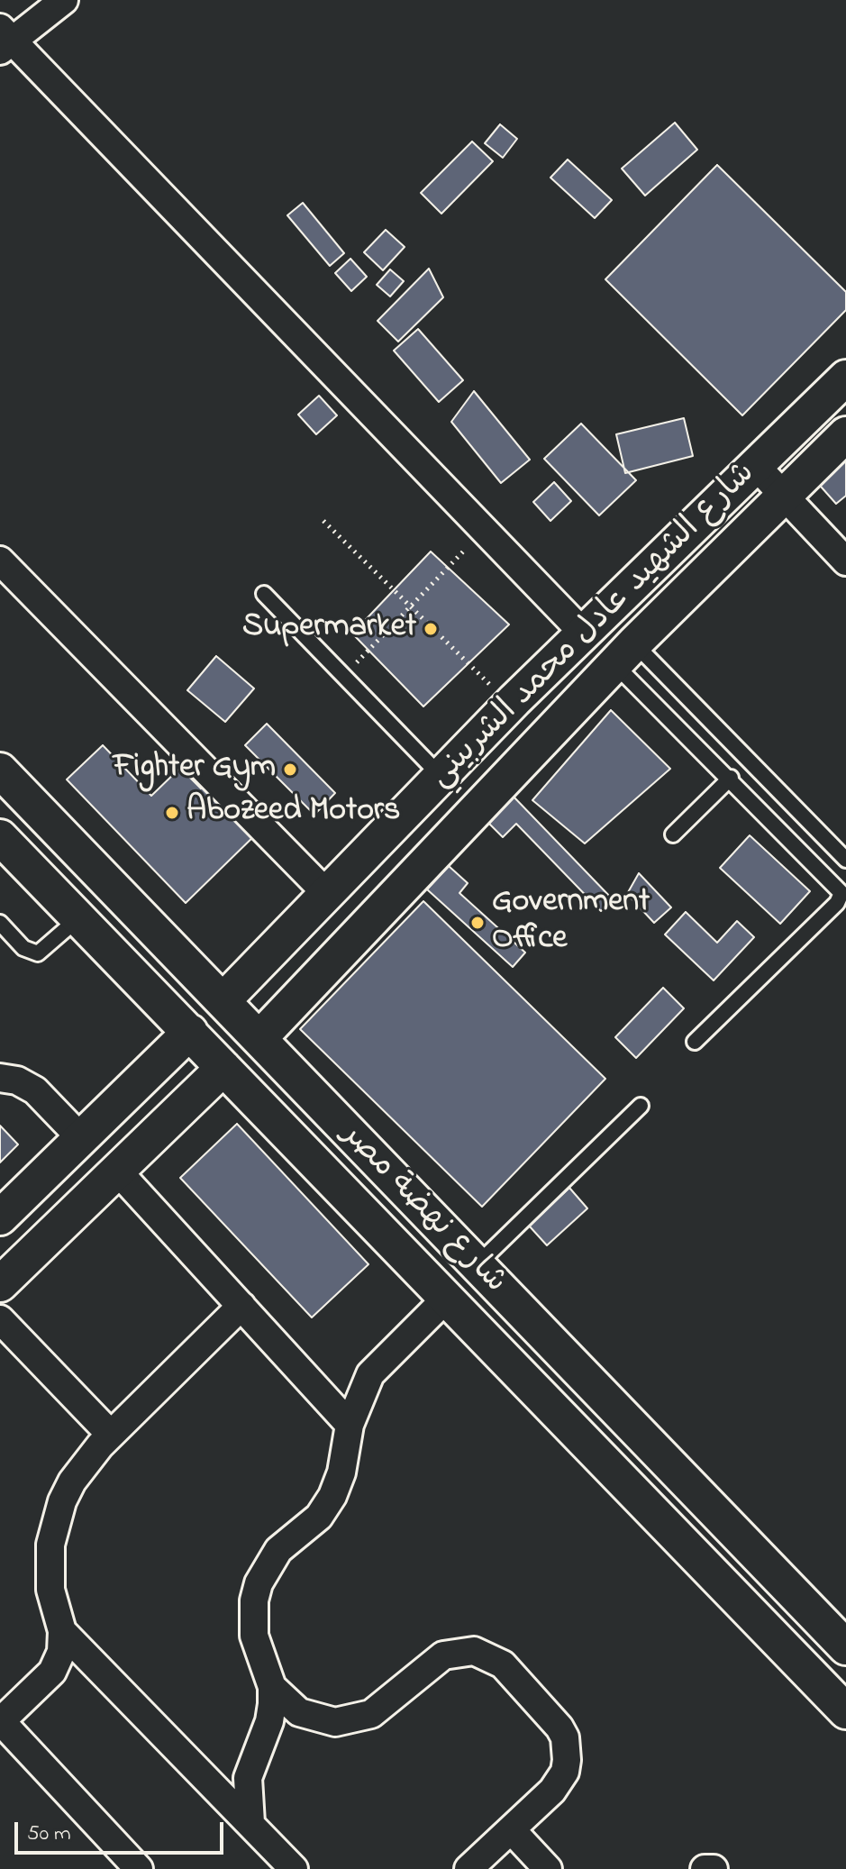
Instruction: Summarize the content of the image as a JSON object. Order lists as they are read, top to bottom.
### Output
{
  "streets": {
    "street": ["شارع الشهيد عادل محمد الشربيني", "شارع نهضة مصر"]
  },
  "crossings": [
    ["شارع الشهيد عادل محمد الشربيني", "شارع نهضة مصر"]
  ],
  "places": [
    "Supermarket",
    "Fighter Gym",
    "Abozeed Motors",
    "Government Office"
  ],
  "scale_bar": "50 m"
}
